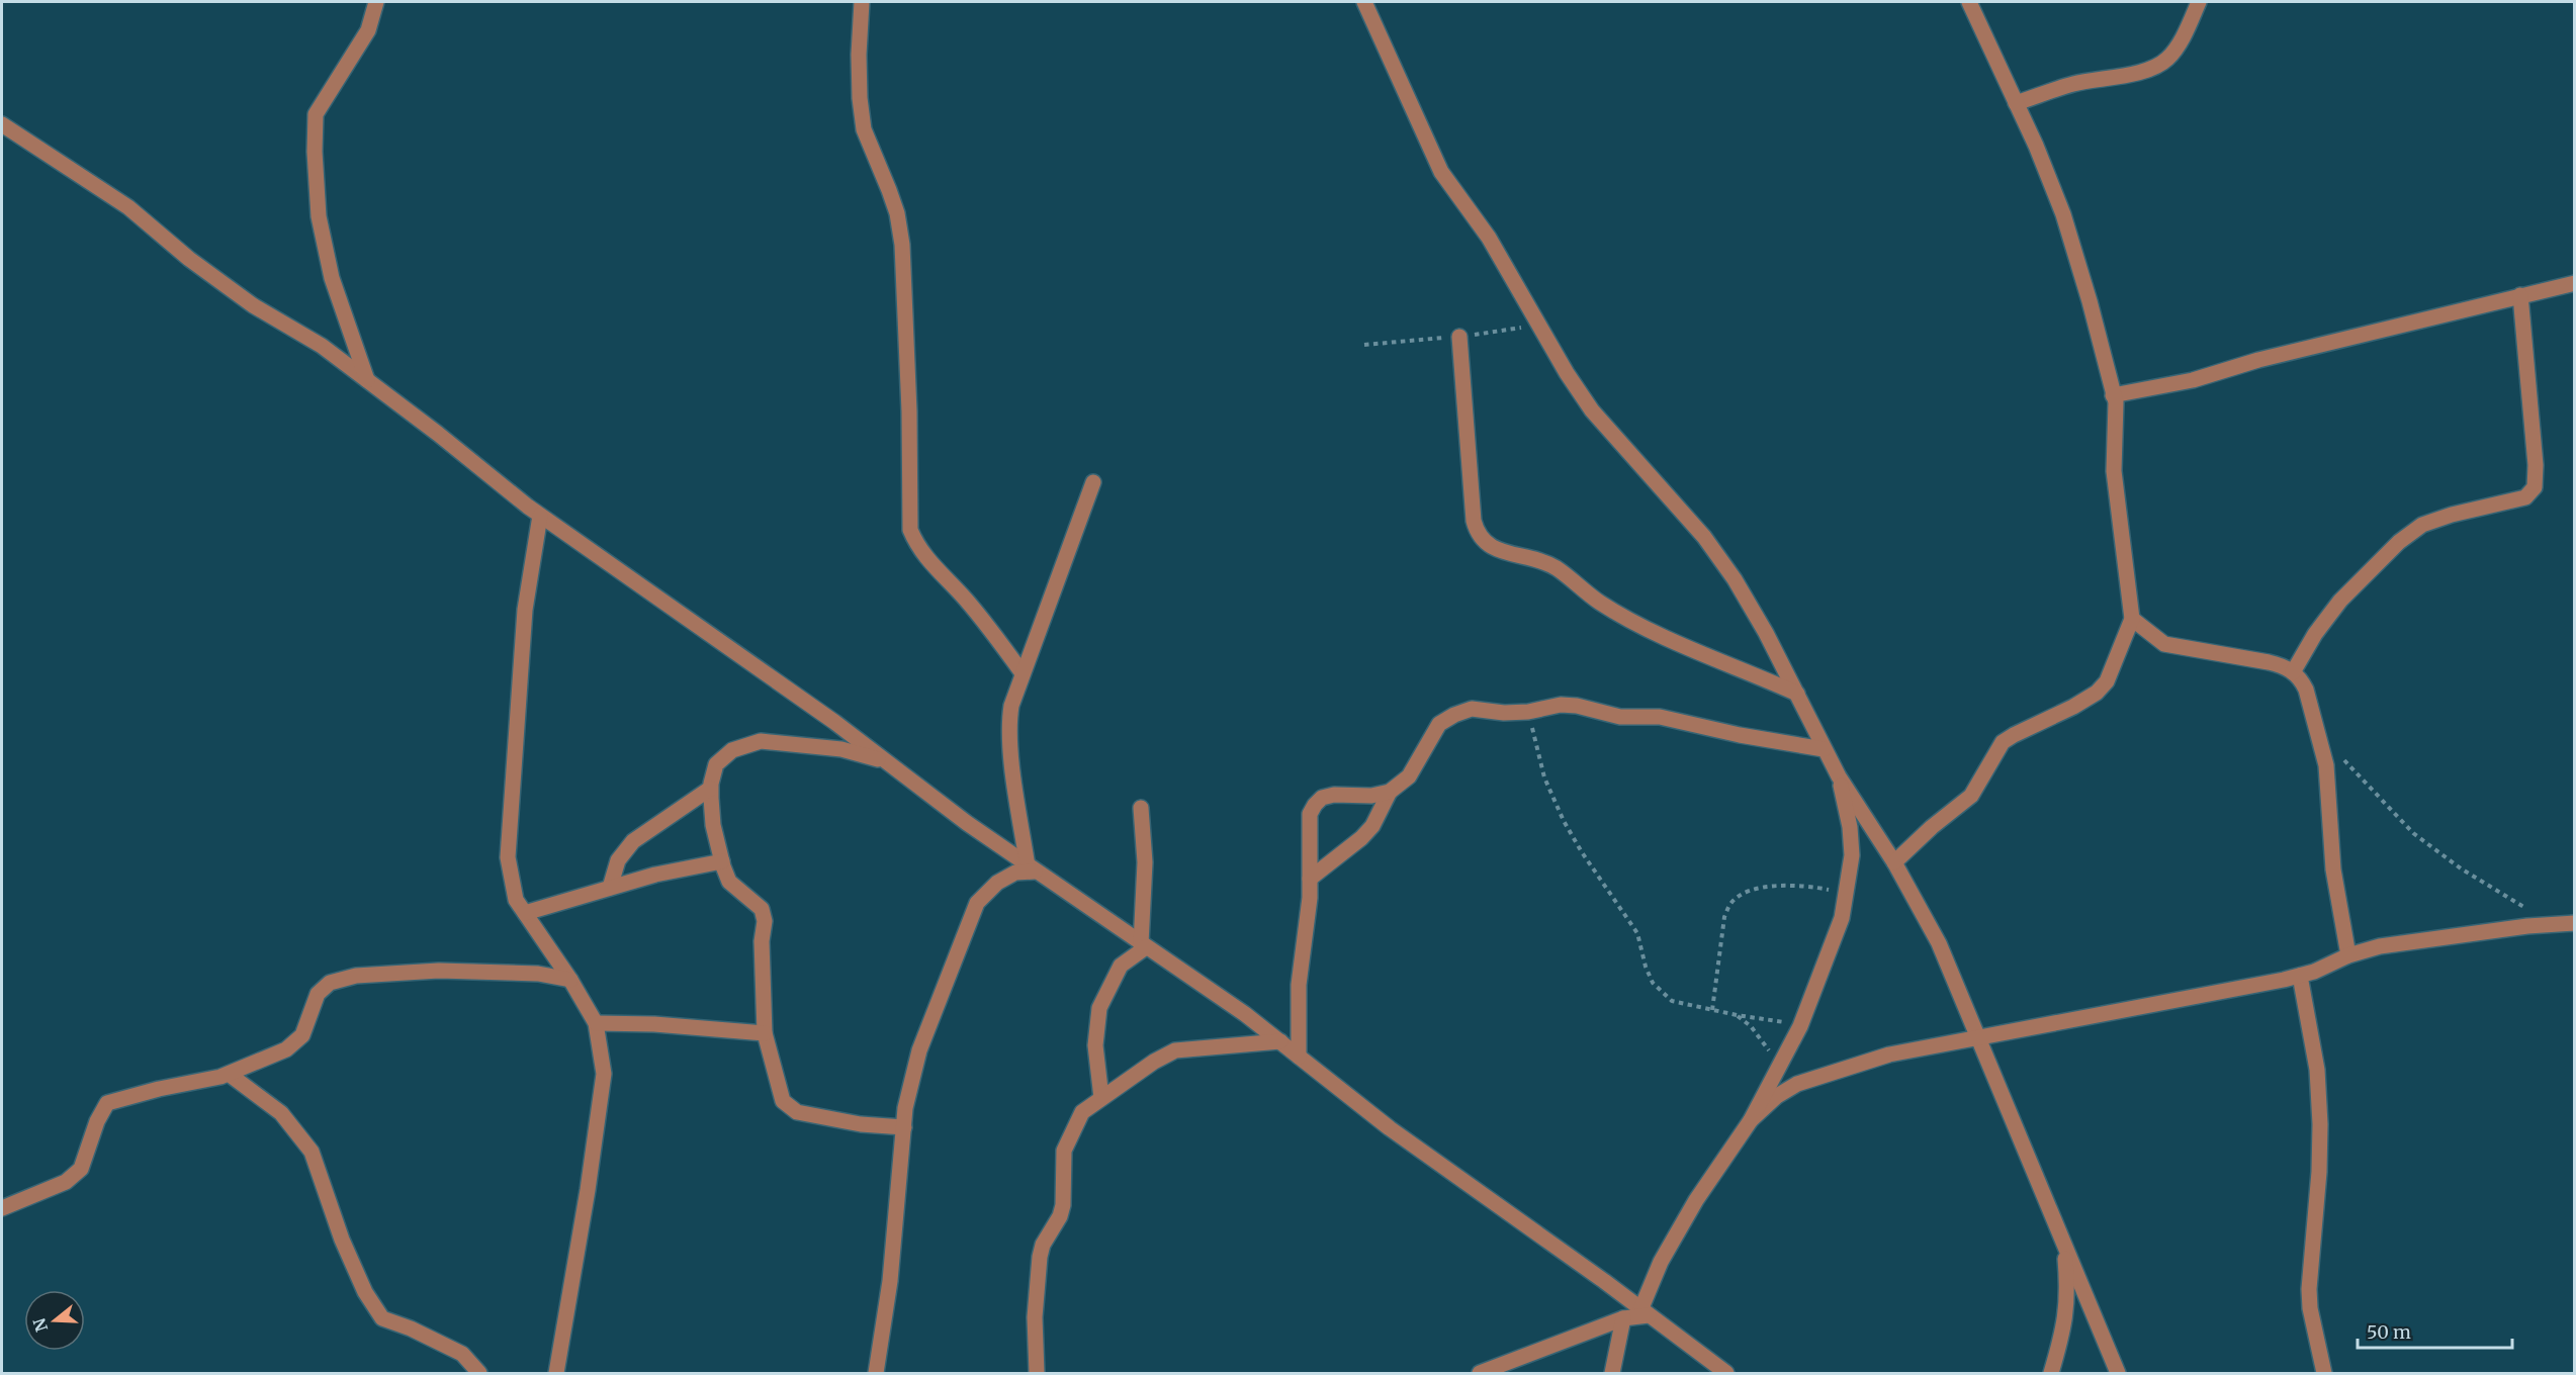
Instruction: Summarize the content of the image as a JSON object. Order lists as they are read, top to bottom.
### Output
{
  "scale_bar": "50 m",
  "north": "left"
}
